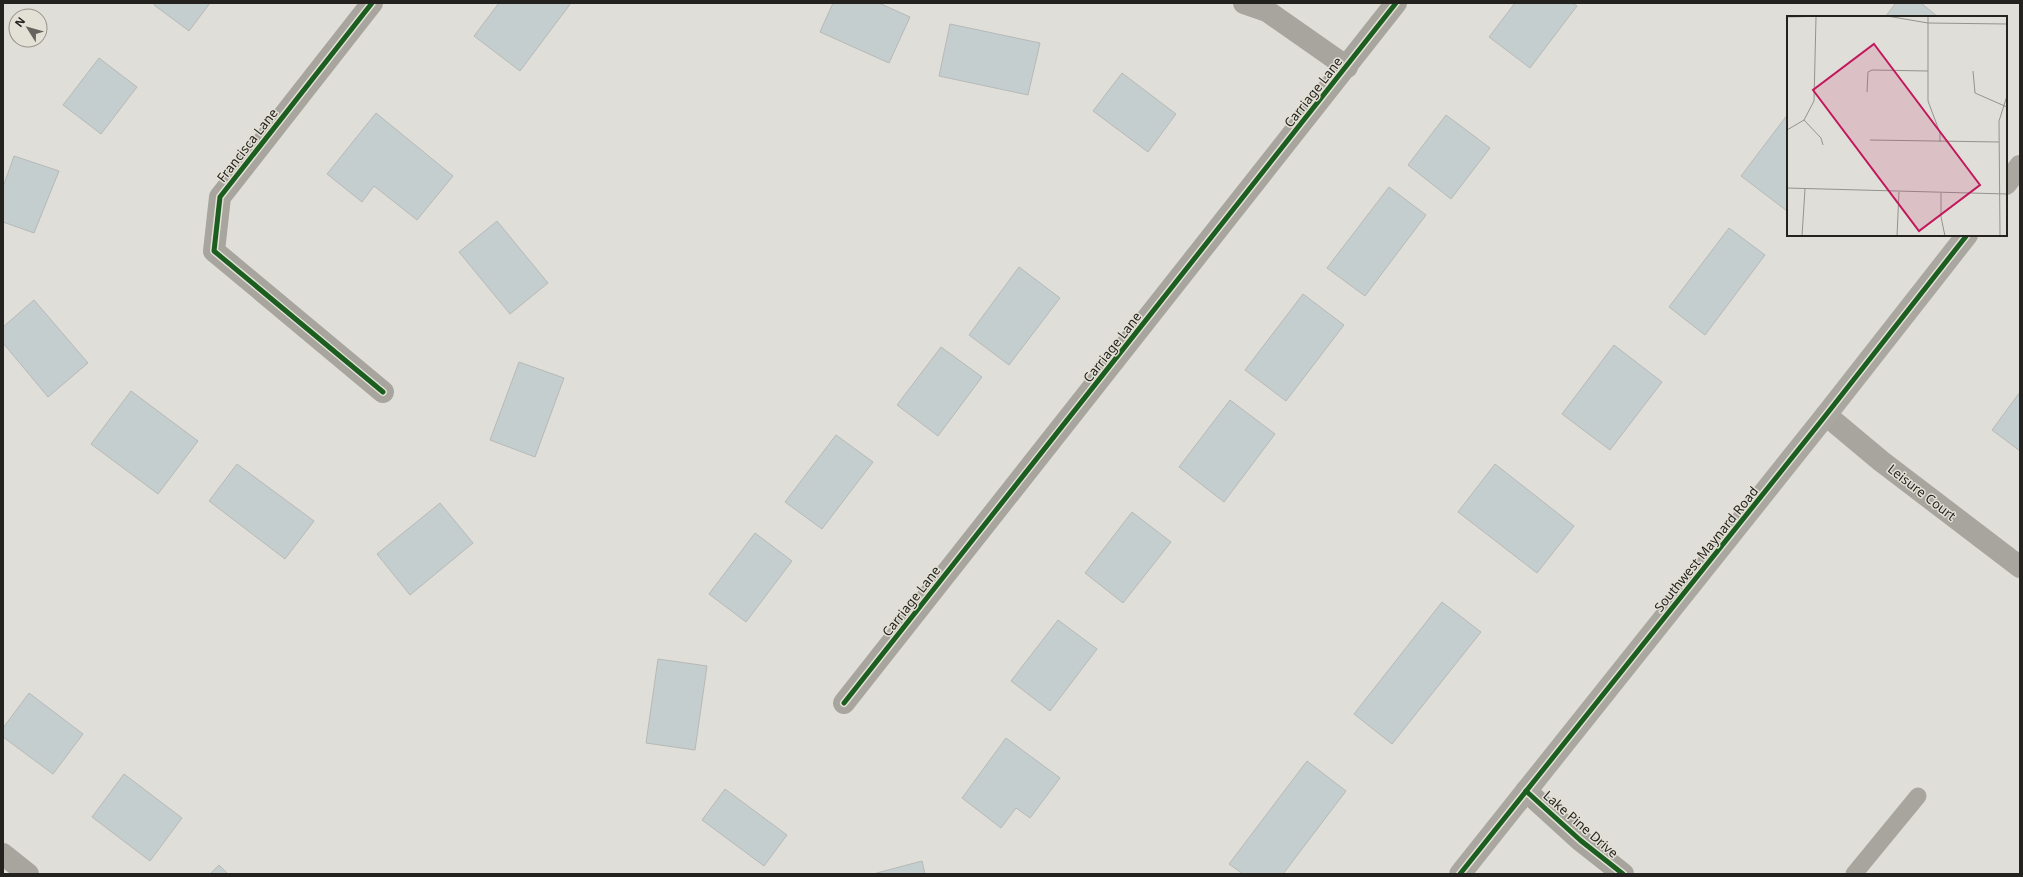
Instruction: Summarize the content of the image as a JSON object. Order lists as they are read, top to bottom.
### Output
{
  "streets": {
    "main road": ["Southwest Maynard Road"],
    "street": [
      "Carriage Lane",
      "Francisca Lane",
      "Leisure Court",
      "Lake Pine Drive"
    ]
  },
  "crossings": [
    ["Leisure Court", "Southwest Maynard Road"],
    ["Southwest Maynard Road", "Lake Pine Drive"]
  ],
  "north": "top left"
}
